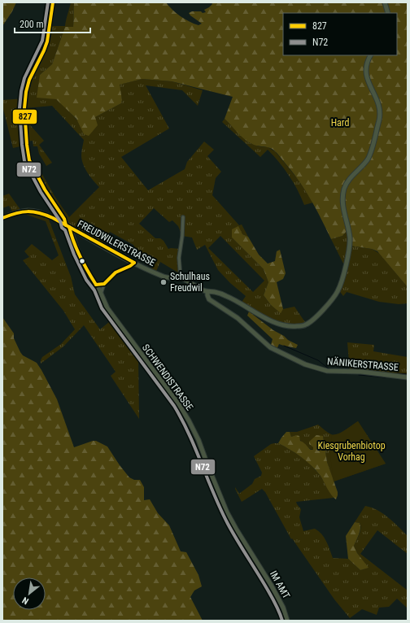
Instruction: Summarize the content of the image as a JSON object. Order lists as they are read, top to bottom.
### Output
{
  "streets": {
    "street": [
      "FREUDWILERSTRASSE",
      "NÄNIKERSTRASSE",
      "SCHWENDISTRASSE",
      "IM AMT"
    ]
  },
  "crossings": [
    ["FREUDWILERSTRASSE", "NÄNIKERSTRASSE"],
    ["FREUDWILERSTRASSE", "SCHWENDISTRASSE"],
    ["SCHWENDISTRASSE", "IM AMT"]
  ],
  "parks": ["Hard", "Kiesgrubenbiotop Vorhag"],
  "places": ["Schulhaus Freudwil"],
  "lines": ["transit line 827", "transit line N72"],
  "legend": ["827", "N72"],
  "scale_bar": "200 m",
  "north": "bottom left"
}
